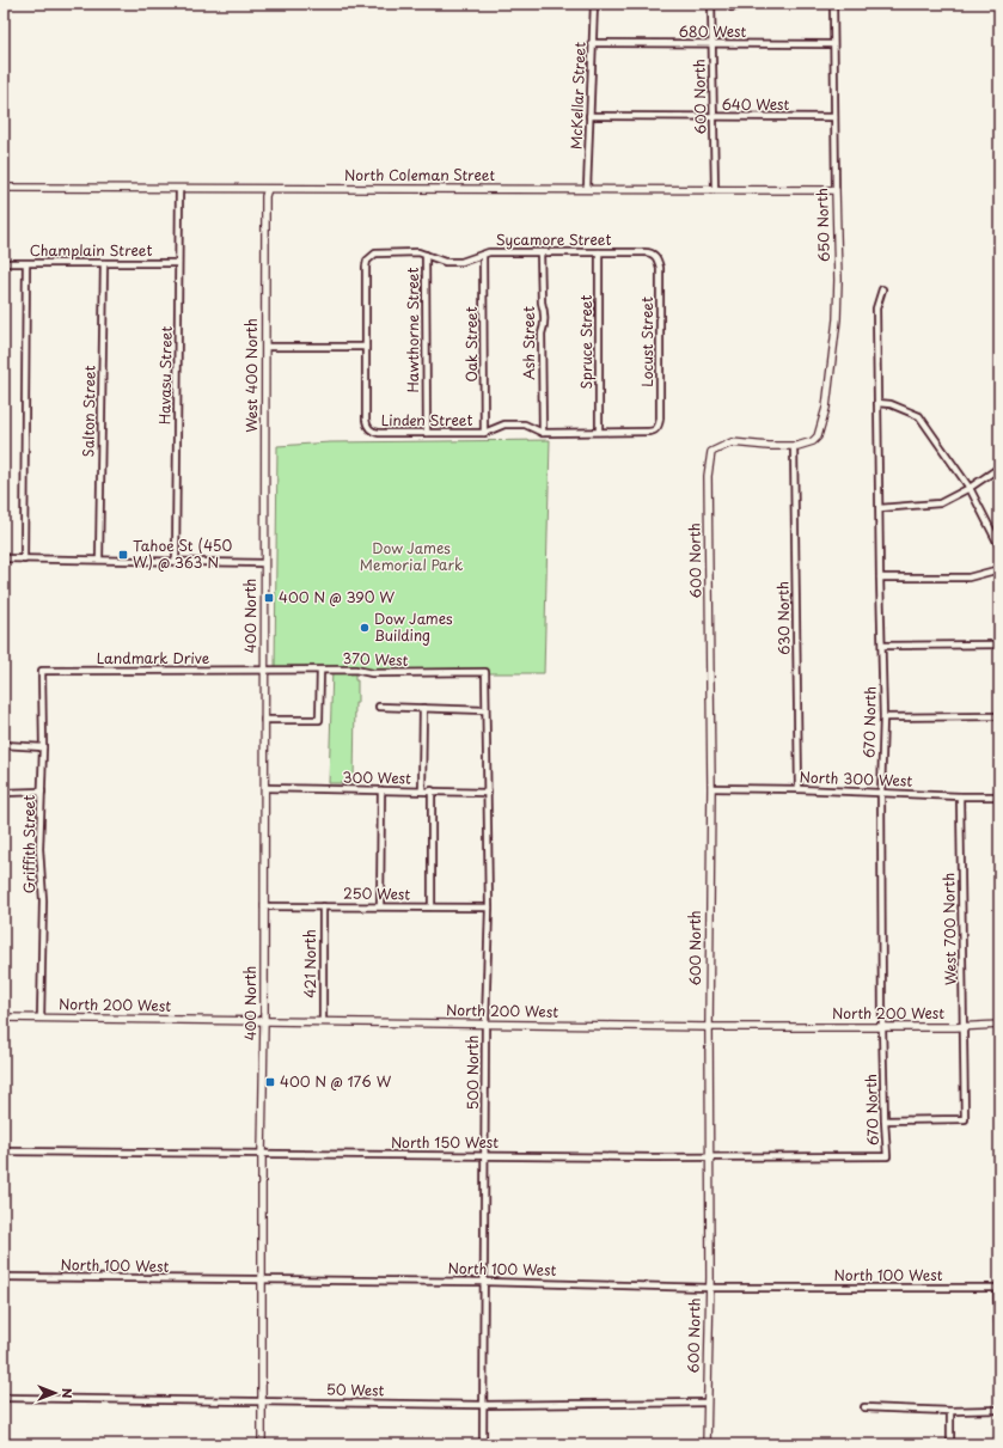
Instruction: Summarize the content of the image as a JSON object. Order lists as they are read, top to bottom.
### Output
{
  "streets": {
    "street": [
      "680 West",
      "McKellar Street",
      "600 North",
      "640 West",
      "North Coleman Street",
      "650 North",
      "Sycamore Street",
      "Champlain Street",
      "Hawthorne Street",
      "Spruce Street",
      "Locust Street",
      "Ash Street",
      "Oak Street",
      "Havasu Street",
      "West 400 North",
      "Salton Street",
      "Linden Street",
      "400 North",
      "630 North",
      "Landmark Drive",
      "370 West",
      "670 North",
      "300 West",
      "North 300 West",
      "Griffith Street",
      "250 West",
      "West 700 North",
      "421 North",
      "North 200 West",
      "500 North",
      "North 150 West",
      "North 100 West",
      "50 West"
    ]
  },
  "crossings": [
    ["680 West", "McKellar Street"],
    ["680 West", "600 North"],
    ["680 West", "650 North"],
    ["McKellar Street", "640 West"],
    ["McKellar Street", "North Coleman Street"],
    ["600 North", "640 West"],
    ["600 North", "North Coleman Street"],
    ["600 North", "650 North"],
    ["600 North", "630 North"],
    ["600 North", "North 300 West"],
    ["600 North", "North 200 West"],
    ["600 North", "North 150 West"],
    ["600 North", "North 100 West"],
    ["600 North", "50 West"],
    ["640 West", "650 North"],
    ["North Coleman Street", "650 North"],
    ["North Coleman Street", "Havasu Street"],
    ["North Coleman Street", "West 400 North"],
    ["650 North", "630 North"],
    ["Sycamore Street", "Hawthorne Street"],
    ["Sycamore Street", "Spruce Street"],
    ["Sycamore Street", "Locust Street"],
    ["Sycamore Street", "Ash Street"],
    ["Sycamore Street", "Oak Street"],
    ["Sycamore Street", "Linden Street"],
    ["Champlain Street", "Havasu Street"],
    ["Champlain Street", "Salton Street"],
    ["Hawthorne Street", "Linden Street"],
    ["Spruce Street", "Linden Street"],
    ["Locust Street", "Linden Street"],
    ["Ash Street", "Linden Street"],
    ["Oak Street", "Linden Street"],
    ["West 400 North", "400 North"],
    ["400 North", "Landmark Drive"],
    ["400 North", "370 West"],
    ["400 North", "300 West"],
    ["400 North", "250 West"],
    ["400 North", "North 200 West"],
    ["400 North", "North 150 West"],
    ["400 North", "North 100 West"],
    ["400 North", "50 West"],
    ["630 North", "North 300 West"],
    ["Landmark Drive", "370 West"],
    ["Landmark Drive", "Griffith Street"],
    ["370 West", "500 North"],
    ["670 North", "North 300 West"],
    ["670 North", "West 700 North"],
    ["670 North", "North 200 West"],
    ["670 North", "North 150 West"],
    ["300 West", "500 North"],
    ["North 300 West", "West 700 North"],
    ["Griffith Street", "North 200 West"],
    ["250 West", "421 North"],
    ["250 West", "500 North"],
    ["West 700 North", "North 200 West"],
    ["421 North", "North 200 West"],
    ["North 200 West", "500 North"],
    ["500 North", "North 150 West"],
    ["500 North", "North 100 West"],
    ["500 North", "50 West"]
  ],
  "parks": ["Dow James Memorial Park"],
  "places": {
    "transit": ["Tahoe St (450 W) @ 363 N", "400 N @ 390 W", "400 N @ 176 W"],
    "other": ["Dow James Building"]
  },
  "north": "right"
}
